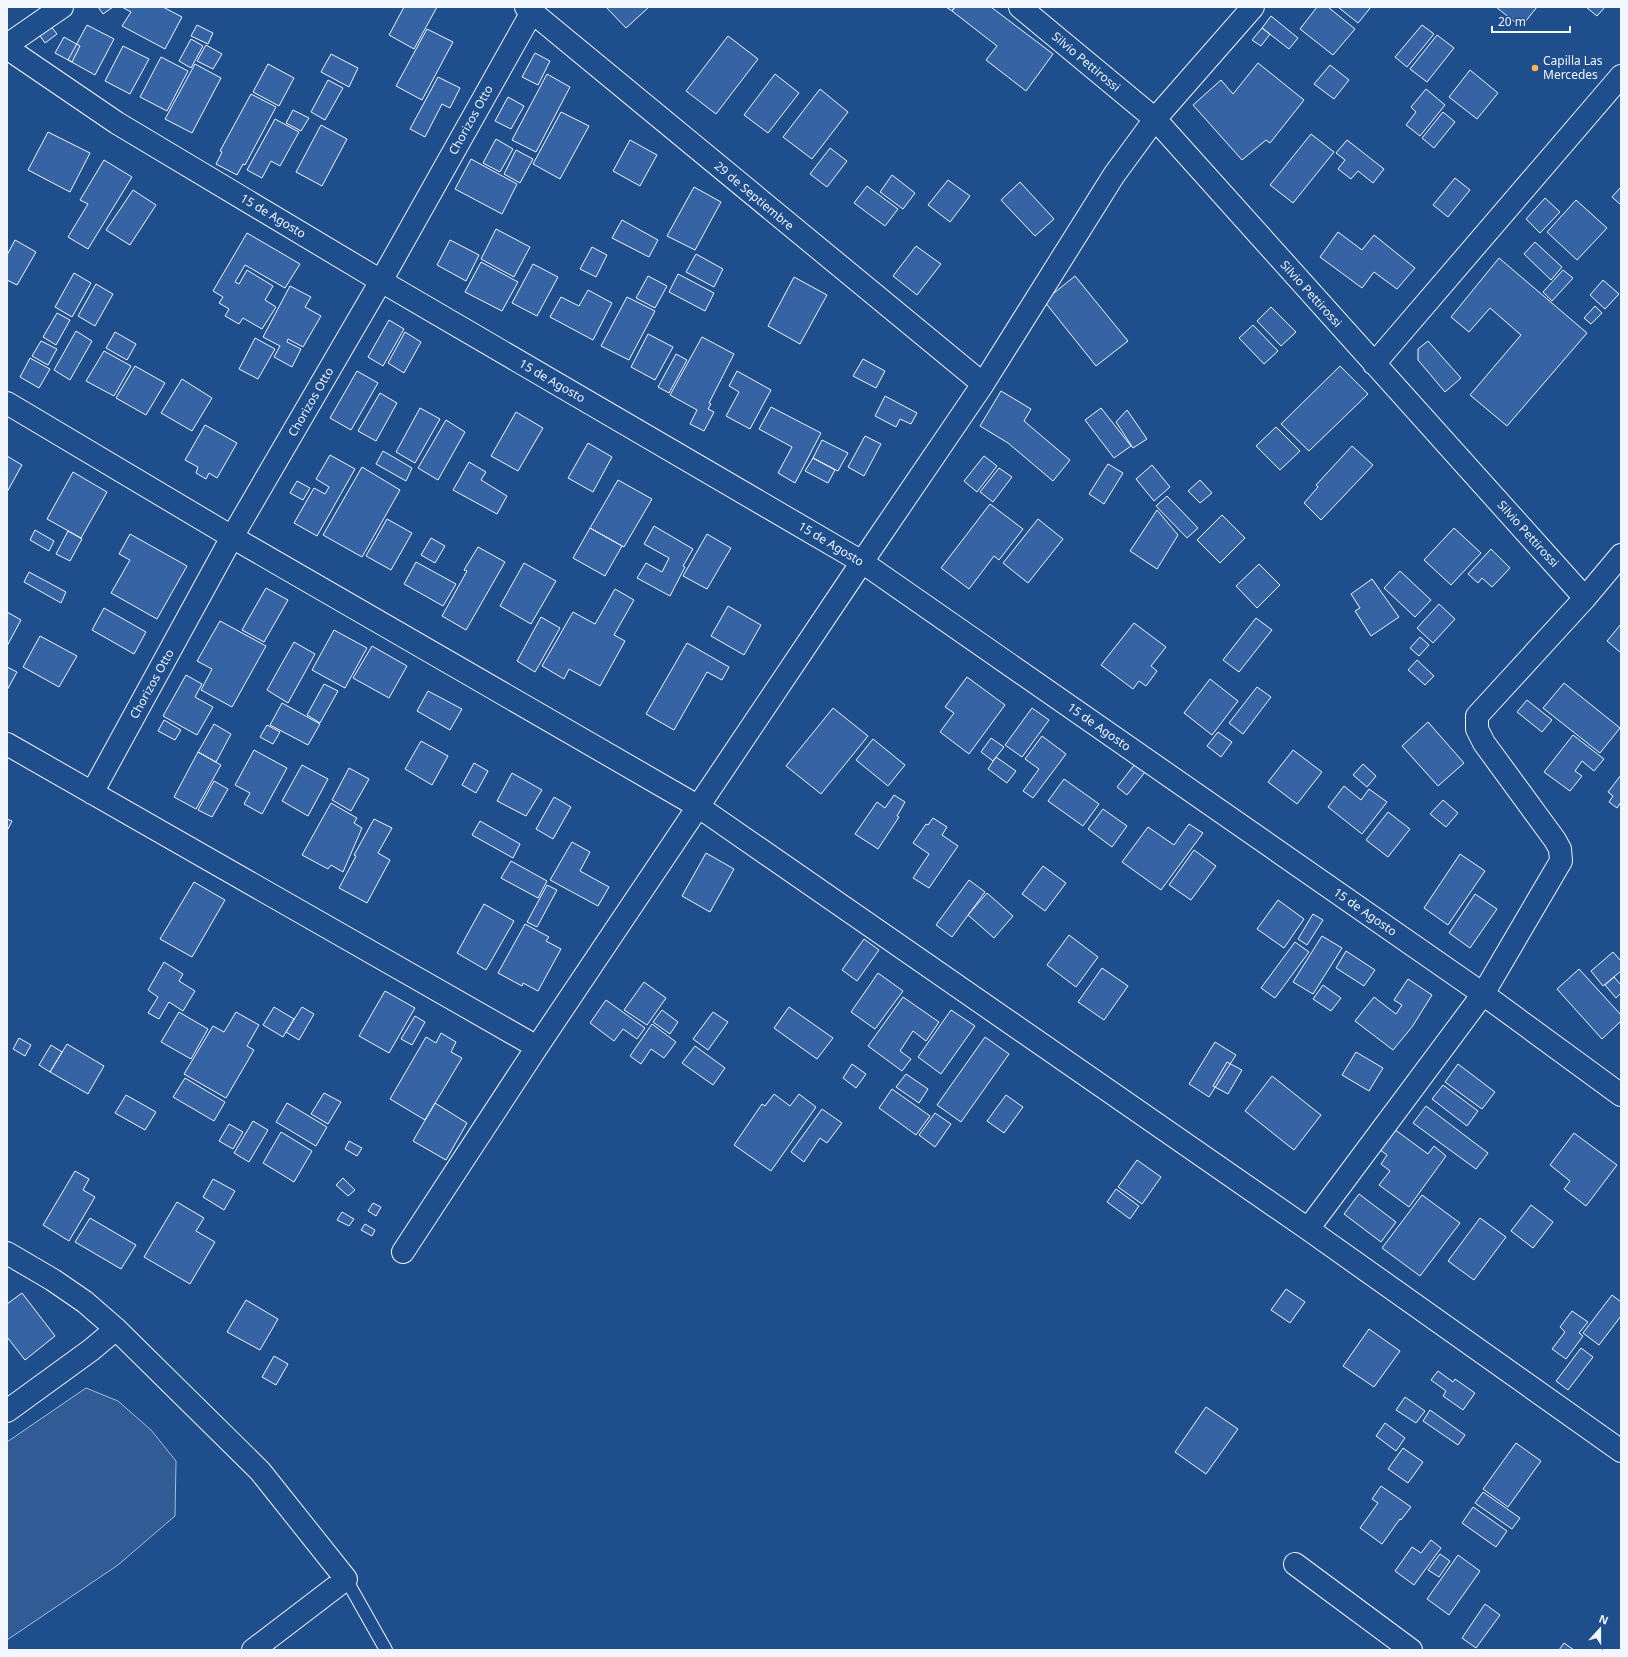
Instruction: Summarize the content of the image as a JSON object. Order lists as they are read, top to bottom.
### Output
{
  "streets": {
    "street": [
      "Silvio Pettirossi",
      "Chorizos Otto",
      "29 de Septiembre",
      "15 de Agosto"
    ]
  },
  "crossings": [
    ["Chorizos Otto", "29 de Septiembre"],
    ["Chorizos Otto", "15 de Agosto"]
  ],
  "places": ["Capilla Las Mercedes"],
  "scale_bar": "20 m",
  "north": "top"
}
